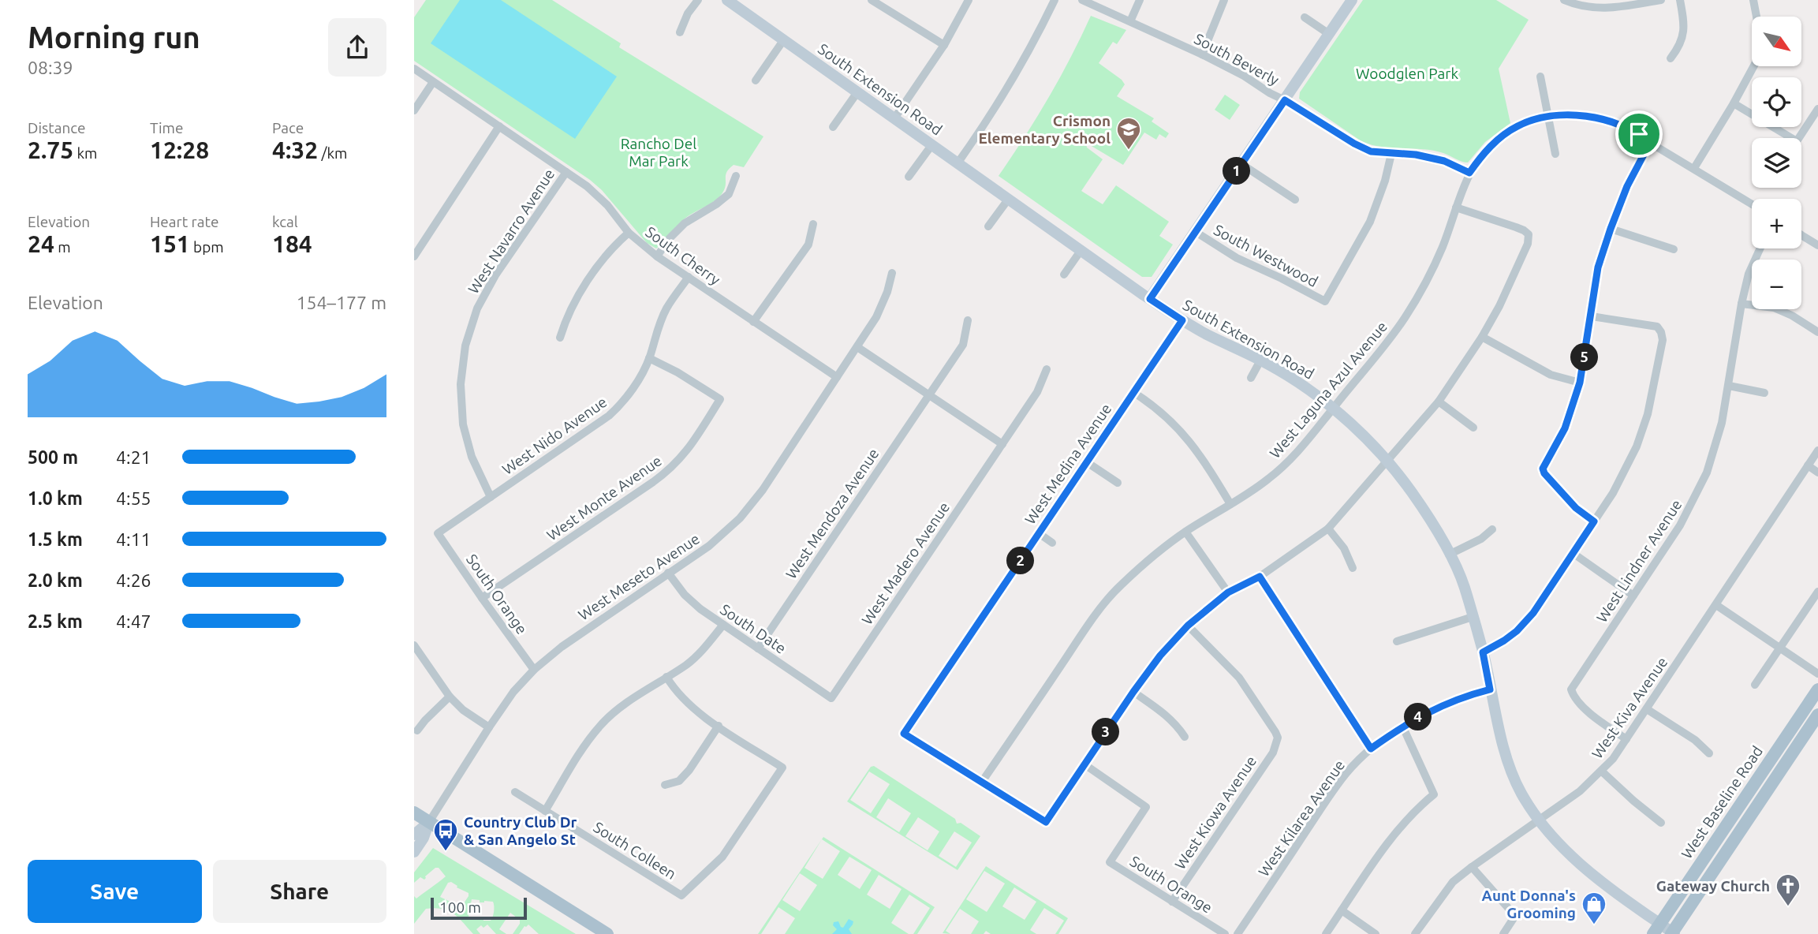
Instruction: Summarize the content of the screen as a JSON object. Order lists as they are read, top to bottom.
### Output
{
  "streets": {
    "main road": ["West Baseline Road"],
    "street": [
      "South Beverly",
      "South Extension Road",
      "West Navarro Avenue",
      "South Cherry",
      "South Westwood",
      "West Laguna Azul Avenue",
      "West Nido Avenue",
      "West Medina Avenue",
      "West Monte Avenue",
      "West Mendoza Avenue",
      "West Lindner Avenue",
      "West Madero Avenue",
      "West Meseto Avenue",
      "South Orange",
      "South Date",
      "West Kiva Avenue",
      "West Kiowa Avenue",
      "West Kilarea Avenue",
      "South Colleen"
    ]
  },
  "crossings": [
    ["South Beverly", "South Westwood"],
    ["South Beverly", "West Laguna Azul Avenue"],
    ["South Extension Road", "West Laguna Azul Avenue"],
    ["South Extension Road", "West Medina Avenue"],
    ["South Extension Road", "West Kiva Avenue"],
    ["South Extension Road", "West Baseline Road"],
    ["South Extension Road", "West Kilarea Avenue"],
    ["West Navarro Avenue", "South Cherry"],
    ["West Navarro Avenue", "West Nido Avenue"],
    ["South Cherry", "West Nido Avenue"],
    ["South Cherry", "West Meseto Avenue"],
    ["West Laguna Azul Avenue", "West Medina Avenue"],
    ["West Nido Avenue", "West Monte Avenue"],
    ["West Nido Avenue", "South Orange"],
    ["West Monte Avenue", "South Orange"],
    ["West Mendoza Avenue", "South Date"],
    ["West Lindner Avenue", "West Kiva Avenue"],
    ["West Madero Avenue", "South Date"],
    ["West Meseto Avenue", "South Orange"],
    ["West Meseto Avenue", "South Date"],
    ["South Orange", "West Kiowa Avenue"]
  ],
  "parks": ["Woodglen Park", "Rancho Del Mar Park"],
  "places": {
    "school or university": ["Crismon Elementary School"],
    "bus stop": ["Country Club Dr & San Angelo St"],
    "church": ["Gateway Church"],
    "shop": ["Aunt Donna's Grooming"]
  },
  "scale_bar": "100 m",
  "north": "bottom right",
  "page": {
    "heading": ["Morning run", "08:39"],
    "map_buttons": ["+", "−"],
    "stats": [
      ["Distance", "2.75 km"],
      ["Time", "12:28"],
      ["Pace", "4:32 /km"],
      ["Elevation", "24 m"],
      ["Heart rate", "151 bpm"],
      ["kcal", "184"]
    ],
    "pins": [
      "1",
      "5",
      "2",
      "4",
      "3"
    ],
    "chart": ["Elevation", "154–177 m"],
    "list": [
      {
        "name": "500 m",
        "note": "4:21"
      },
      {
        "name": "1.0 km",
        "note": "4:55"
      },
      {
        "name": "1.5 km",
        "note": "4:11"
      },
      {
        "name": "2.0 km",
        "note": "4:26"
      },
      {
        "name": "2.5 km",
        "note": "4:47"
      }
    ],
    "buttons": ["Save", "Share"],
    "scale": "100 m"
  }
}
